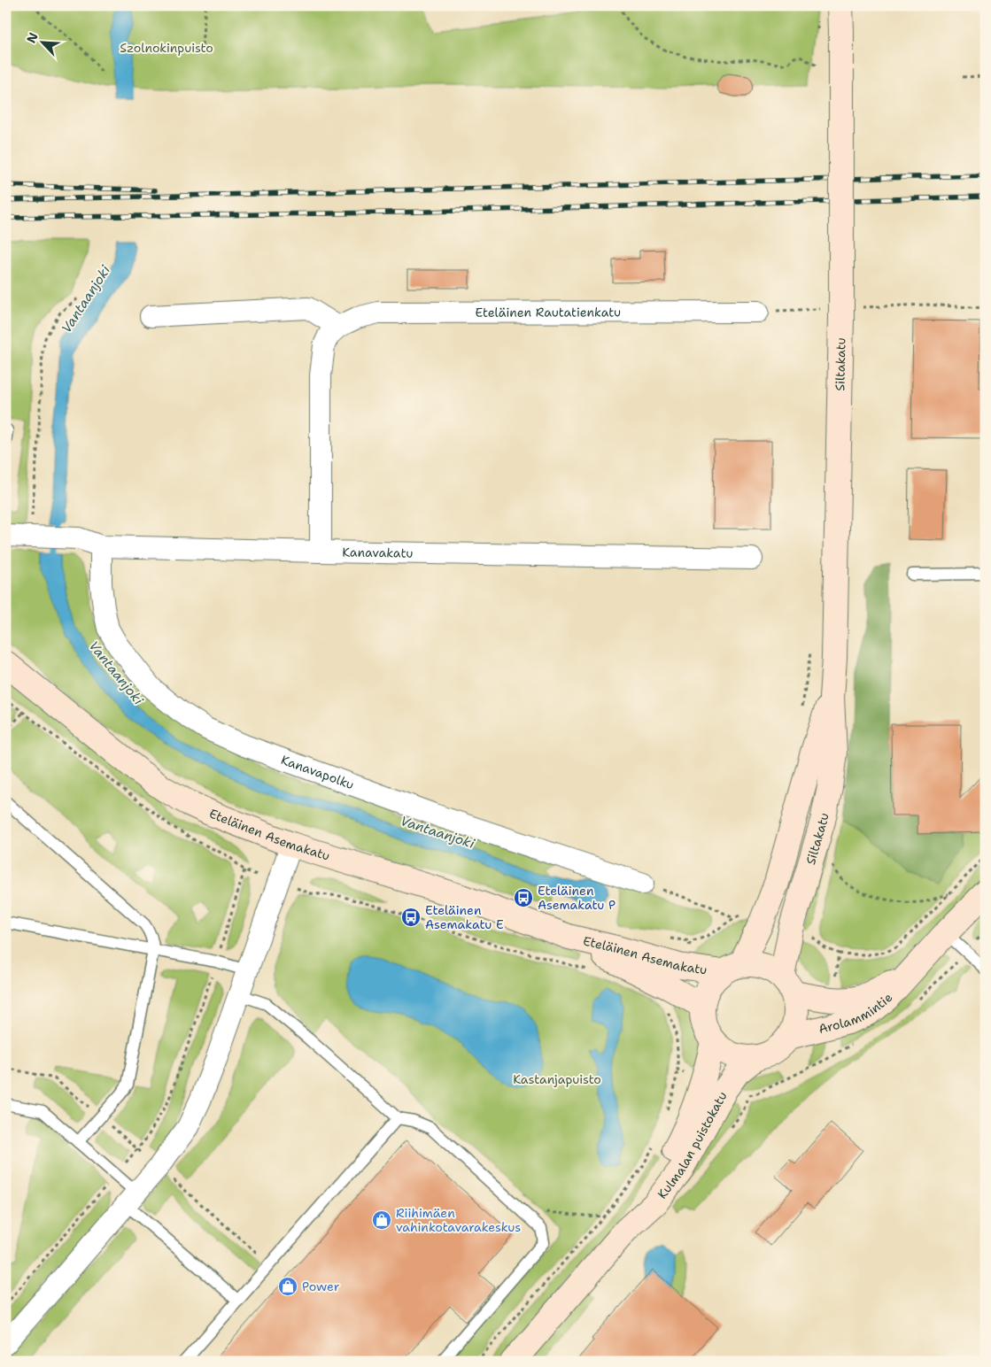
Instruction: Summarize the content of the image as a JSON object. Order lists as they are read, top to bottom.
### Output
{
  "streets": {
    "street": [
      "Eteläinen Rautatienkatu",
      "Siltakatu",
      "Kanavakatu",
      "Kanavapolku",
      "Eteläinen Asemakatu",
      "Arolammintie",
      "Kulmalan puistokatu"
    ]
  },
  "crossings": [
    ["Eteläinen Rautatienkatu", "Kanavakatu"],
    ["Siltakatu", "Eteläinen Asemakatu"],
    ["Siltakatu", "Arolammintie"],
    ["Siltakatu", "Kulmalan puistokatu"],
    ["Kanavakatu", "Kanavapolku"],
    ["Eteläinen Asemakatu", "Arolammintie"],
    ["Eteläinen Asemakatu", "Kulmalan puistokatu"],
    ["Arolammintie", "Kulmalan puistokatu"]
  ],
  "water": ["Vantaanjoki"],
  "parks": ["Szolnokinpuisto", "Kastanjapuisto"],
  "places": {
    "bus stop": ["Eteläinen Asemakatu P", "Eteläinen Asemakatu E"],
    "shop": ["Riihimäen vahinkotavarakeskus", "Power"]
  },
  "north": "top left"
}
